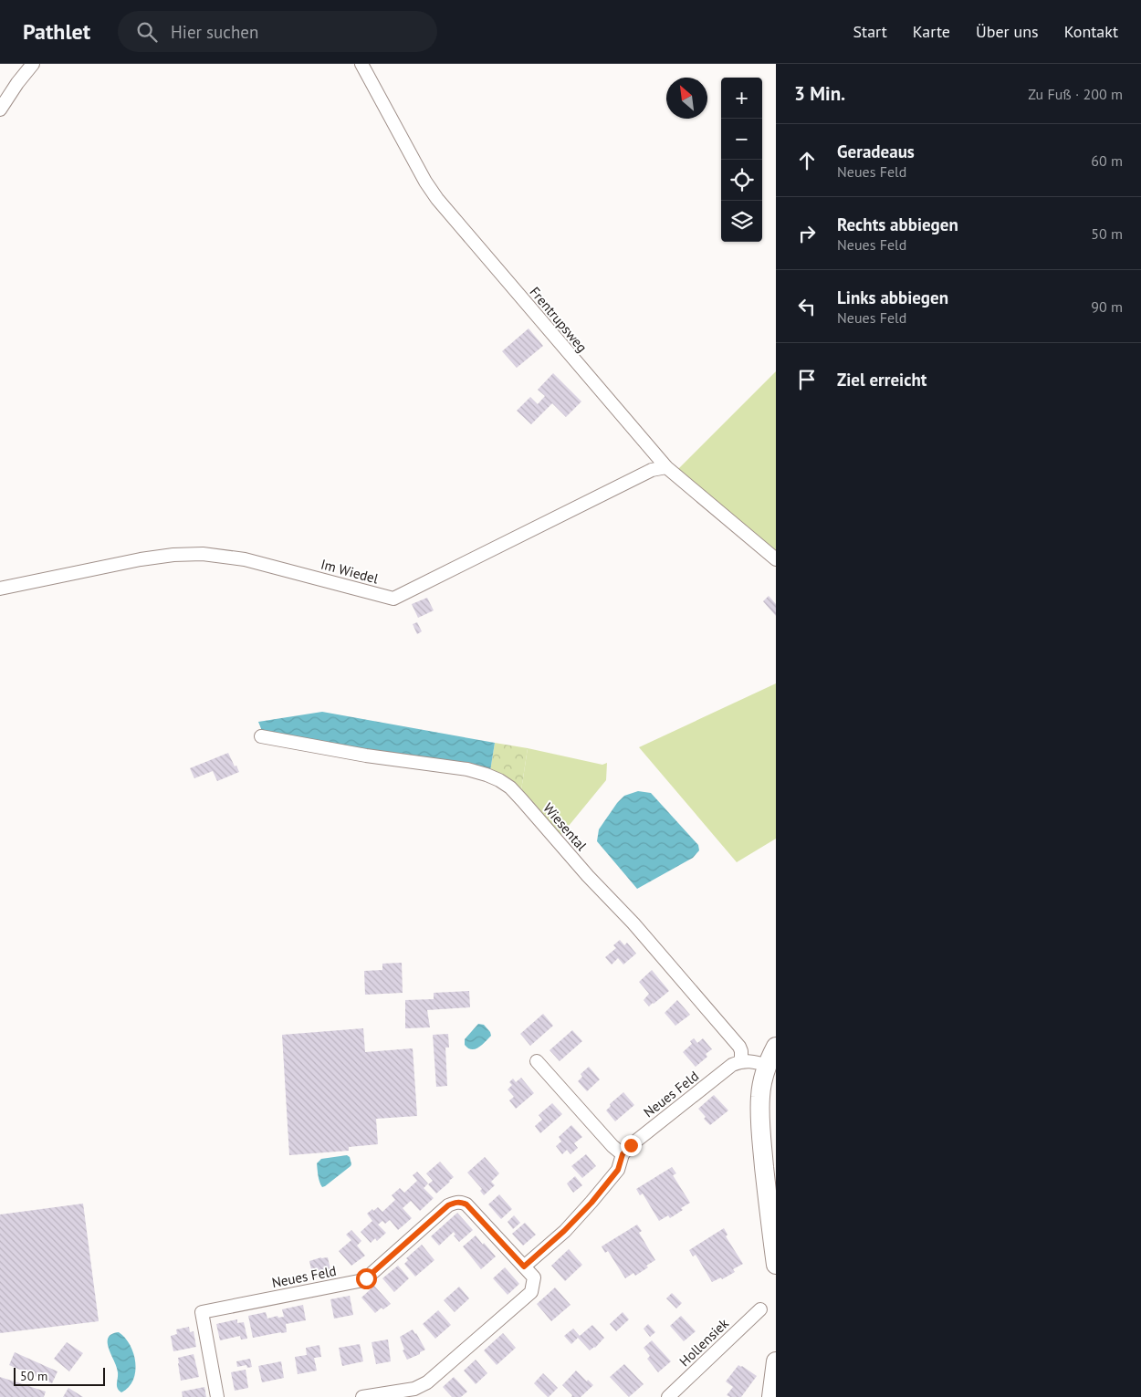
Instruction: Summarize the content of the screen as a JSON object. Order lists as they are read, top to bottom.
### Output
{
  "streets": {
    "street": [
      "Frentrupsweg",
      "Im Wiedel",
      "Wiesental",
      "Neues Feld",
      "Hollensiek"
    ]
  },
  "crossings": [
    ["Frentrupsweg", "Im Wiedel"],
    ["Wiesental", "Neues Feld"]
  ],
  "scale_bar": "50 m",
  "north": "top left",
  "page": {
    "header": "Pathlet",
    "search": "Hier suchen",
    "nav": [
      "Start",
      "Karte",
      "Über uns",
      "Kontakt"
    ],
    "heading": ["3 Min.", "Zu Fuß · 200 m"],
    "map_buttons": ["+", "−"],
    "list": [
      ["Geradeaus", "Neues Feld", "60 m"],
      ["Rechts abbiegen", "Neues Feld", "50 m"],
      ["Links abbiegen", "Neues Feld", "90 m"],
      "Ziel erreicht"
    ],
    "scale": "50 m"
  }
}
